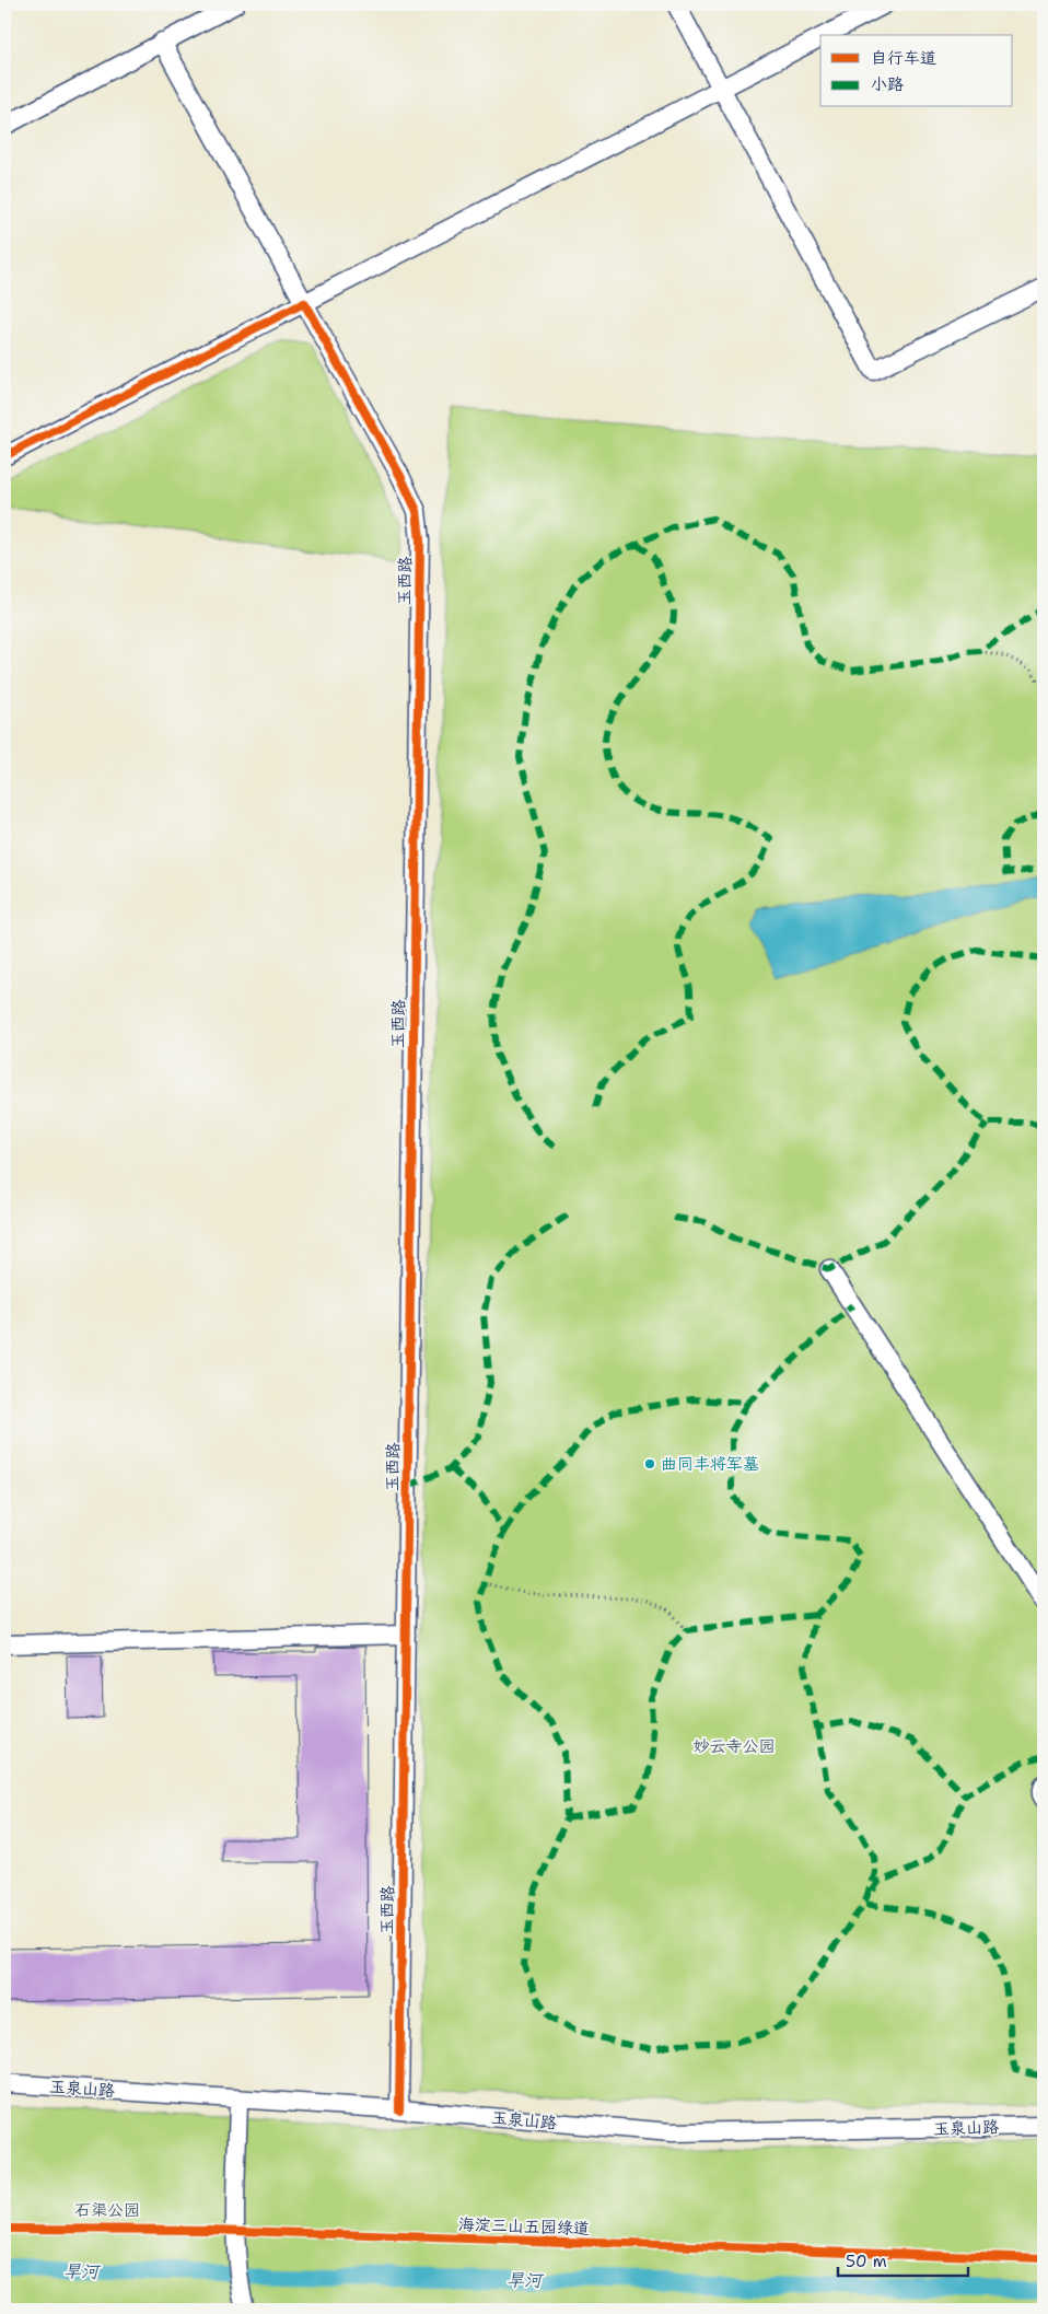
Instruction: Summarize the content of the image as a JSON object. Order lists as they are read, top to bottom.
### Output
{
  "streets": {
    "street": ["玉西路", "玉泉山路"],
    "cycle path": ["海淀三山五园绿道"]
  },
  "crossings": [
    ["玉西路", "玉泉山路"]
  ],
  "water": ["旱河"],
  "parks": ["妙云寺公园", "石渠公园"],
  "places": ["曲同丰将军墓"],
  "legend": ["自行车道", "小路"],
  "scale_bar": "50 m"
}
